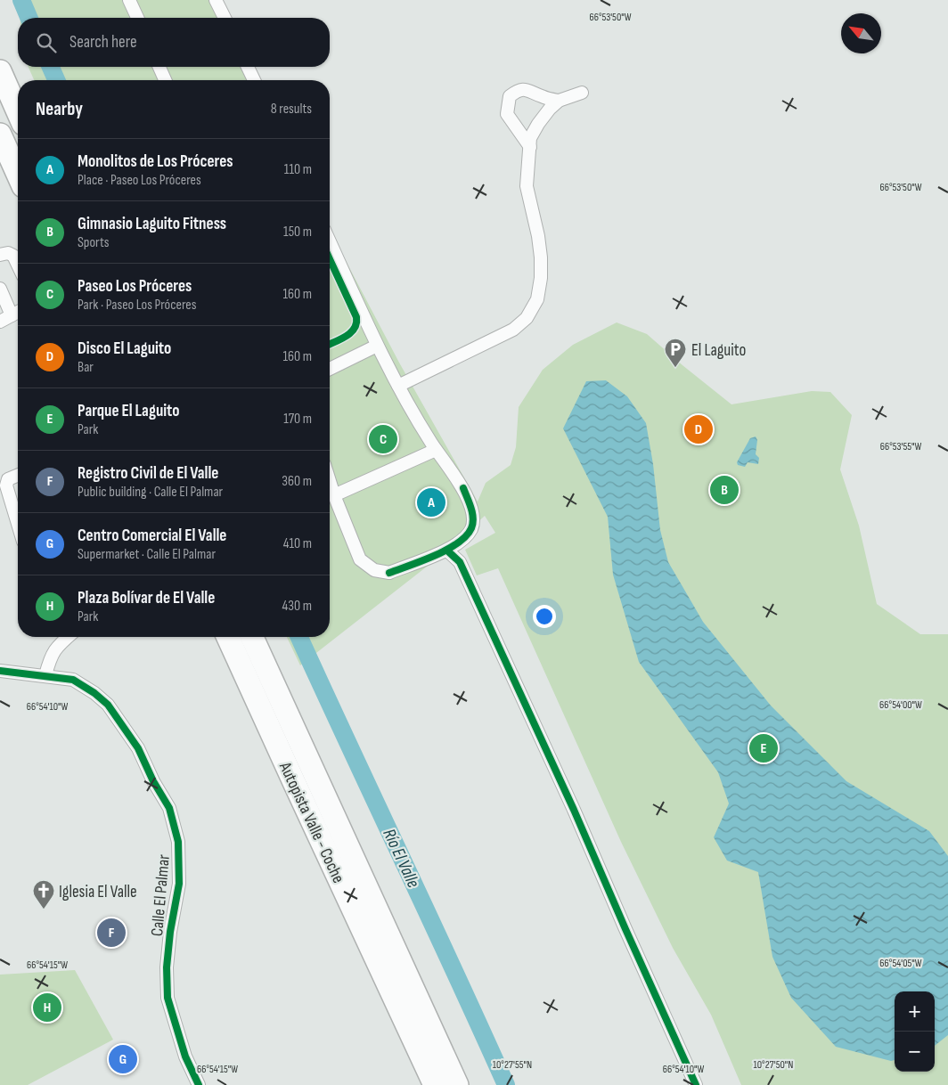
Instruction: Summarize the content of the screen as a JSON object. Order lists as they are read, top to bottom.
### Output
{
  "streets": {
    "highway": ["Autopista Valle - Coche"],
    "street": ["Calle El Palmar"]
  },
  "water": ["Río El Valle"],
  "places": {
    "parking": ["El Laguito"],
    "church": ["Iglesia El Valle"]
  },
  "north": "top left",
  "page": {
    "search": "Search here",
    "heading": ["Nearby", "8 results"],
    "list": [
      {
        "mark": "A",
        "name": "Monolitos de Los Próceres",
        "note": "Place · Paseo Los Próceres",
        "value": "110 m"
      },
      {
        "mark": "B",
        "name": "Gimnasio Laguito Fitness",
        "note": "Sports",
        "value": "150 m"
      },
      {
        "mark": "C",
        "name": "Paseo Los Próceres",
        "note": "Park · Paseo Los Próceres",
        "value": "160 m"
      },
      {
        "mark": "D",
        "name": "Disco El Laguito",
        "note": "Bar",
        "value": "160 m"
      },
      {
        "mark": "E",
        "name": "Parque El Laguito",
        "note": "Park",
        "value": "170 m"
      },
      {
        "mark": "F",
        "name": "Registro Civil de El Valle",
        "note": "Public building · Calle El Palmar",
        "value": "360 m"
      },
      {
        "mark": "G",
        "name": "Centro Comercial El Valle",
        "note": "Supermarket · Calle El Palmar",
        "value": "410 m"
      },
      {
        "mark": "H",
        "name": "Plaza Bolívar de El Valle",
        "note": "Park",
        "value": "430 m"
      }
    ],
    "pins": [
      "D",
      "C",
      "B",
      "A",
      "E",
      "F",
      "H",
      "G"
    ],
    "map_buttons": ["+", "−"]
  },
  "coordinates": [
    "66°53'50\"W",
    "66°53'55\"W",
    "66°54'00\"W",
    "66°54'10\"W",
    "66°54'05\"W",
    "66°54'15\"W",
    "10°27'55\"N",
    "10°27'50\"N"
  ]
}
